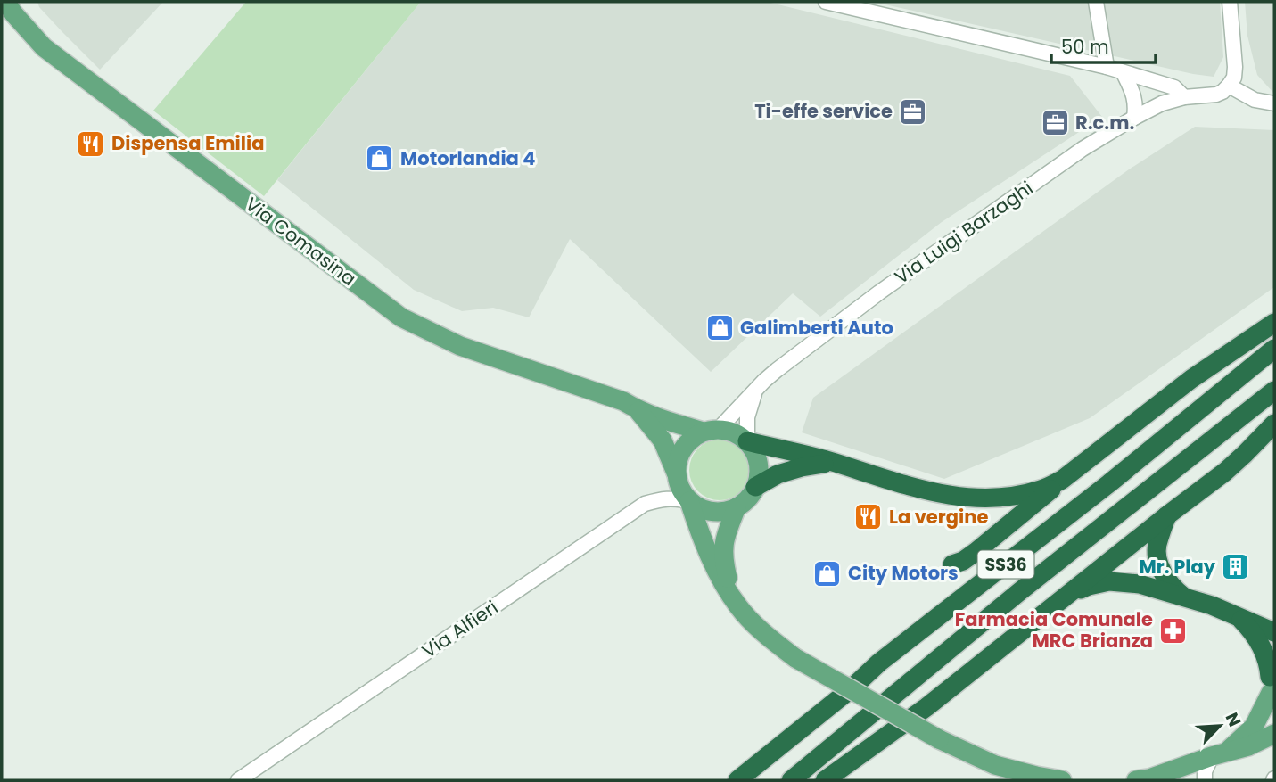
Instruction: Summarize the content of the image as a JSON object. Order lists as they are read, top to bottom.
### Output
{
  "streets": {
    "highway": ["SS36"],
    "main road": ["Via Comasina"],
    "street": ["Via Luigi Barzaghi", "Via Alfieri"]
  },
  "crossings": [
    ["Via Luigi Barzaghi", "Via Comasina"],
    ["Via Luigi Barzaghi", "Via Alfieri"],
    ["Via Comasina", "Via Alfieri"]
  ],
  "places": {
    "office": ["Ti-effe service", "R.c.m."],
    "restaurant": ["Dispensa Emilia", "La vergine"],
    "shop": ["Motorlandia 4", "Galimberti Auto", "City Motors"],
    "building": ["Mr. Play"],
    "pharmacy": ["Farmacia Comunale MRC Brianza"]
  },
  "scale_bar": "50 m",
  "north": "top right"
}
